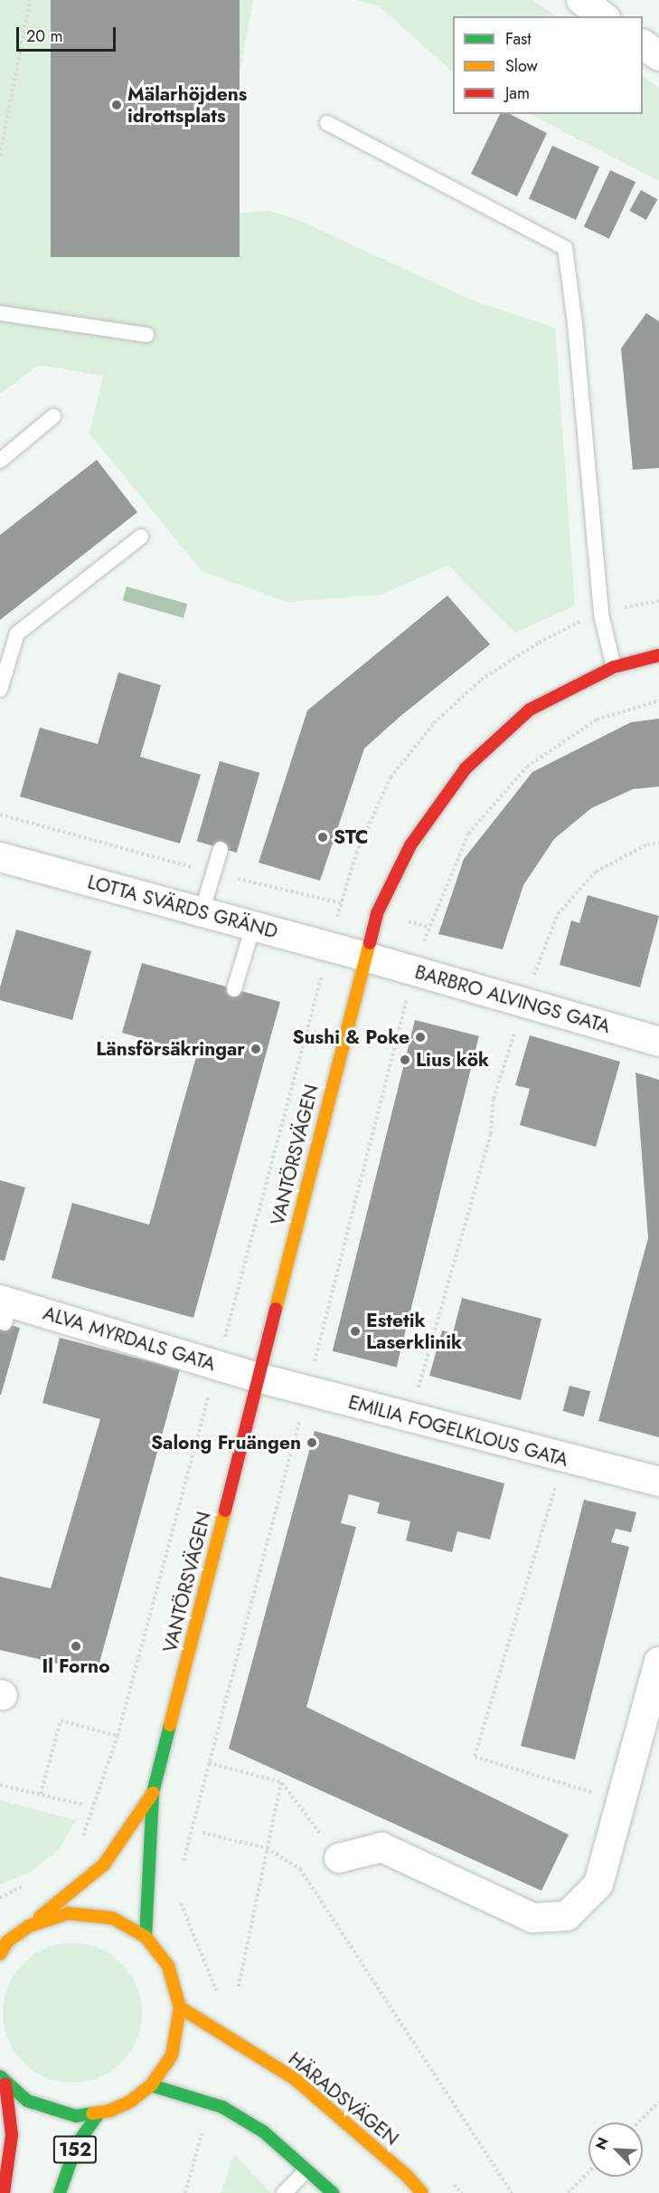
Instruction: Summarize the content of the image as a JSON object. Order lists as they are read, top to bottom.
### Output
{
  "streets": {
    "main road": ["VANTÖRSVÄGEN", "HÄRADSVÄGEN", "152"],
    "street": [
      "LOTTA SVÄRDS GRÄND",
      "BARBRO ALVINGS GATA",
      "ALVA MYRDALS GATA",
      "EMILIA FOGELKLOUS GATA"
    ]
  },
  "crossings": [
    ["LOTTA SVÄRDS GRÄND", "BARBRO ALVINGS GATA"],
    ["LOTTA SVÄRDS GRÄND", "VANTÖRSVÄGEN"],
    ["BARBRO ALVINGS GATA", "VANTÖRSVÄGEN"],
    ["VANTÖRSVÄGEN", "ALVA MYRDALS GATA"],
    ["VANTÖRSVÄGEN", "EMILIA FOGELKLOUS GATA"],
    ["ALVA MYRDALS GATA", "EMILIA FOGELKLOUS GATA"]
  ],
  "places": [
    "Mälarhöjdens idrottsplats",
    "STC",
    "Sushi & Poke",
    "Länsförsäkringar",
    "Lius kök",
    "Estetik Laserklinik",
    "Salong Fruängen",
    "Il Forno"
  ],
  "legend": ["Fast", "Slow", "Jam"],
  "scale_bar": "20 m",
  "north": "top left"
}
